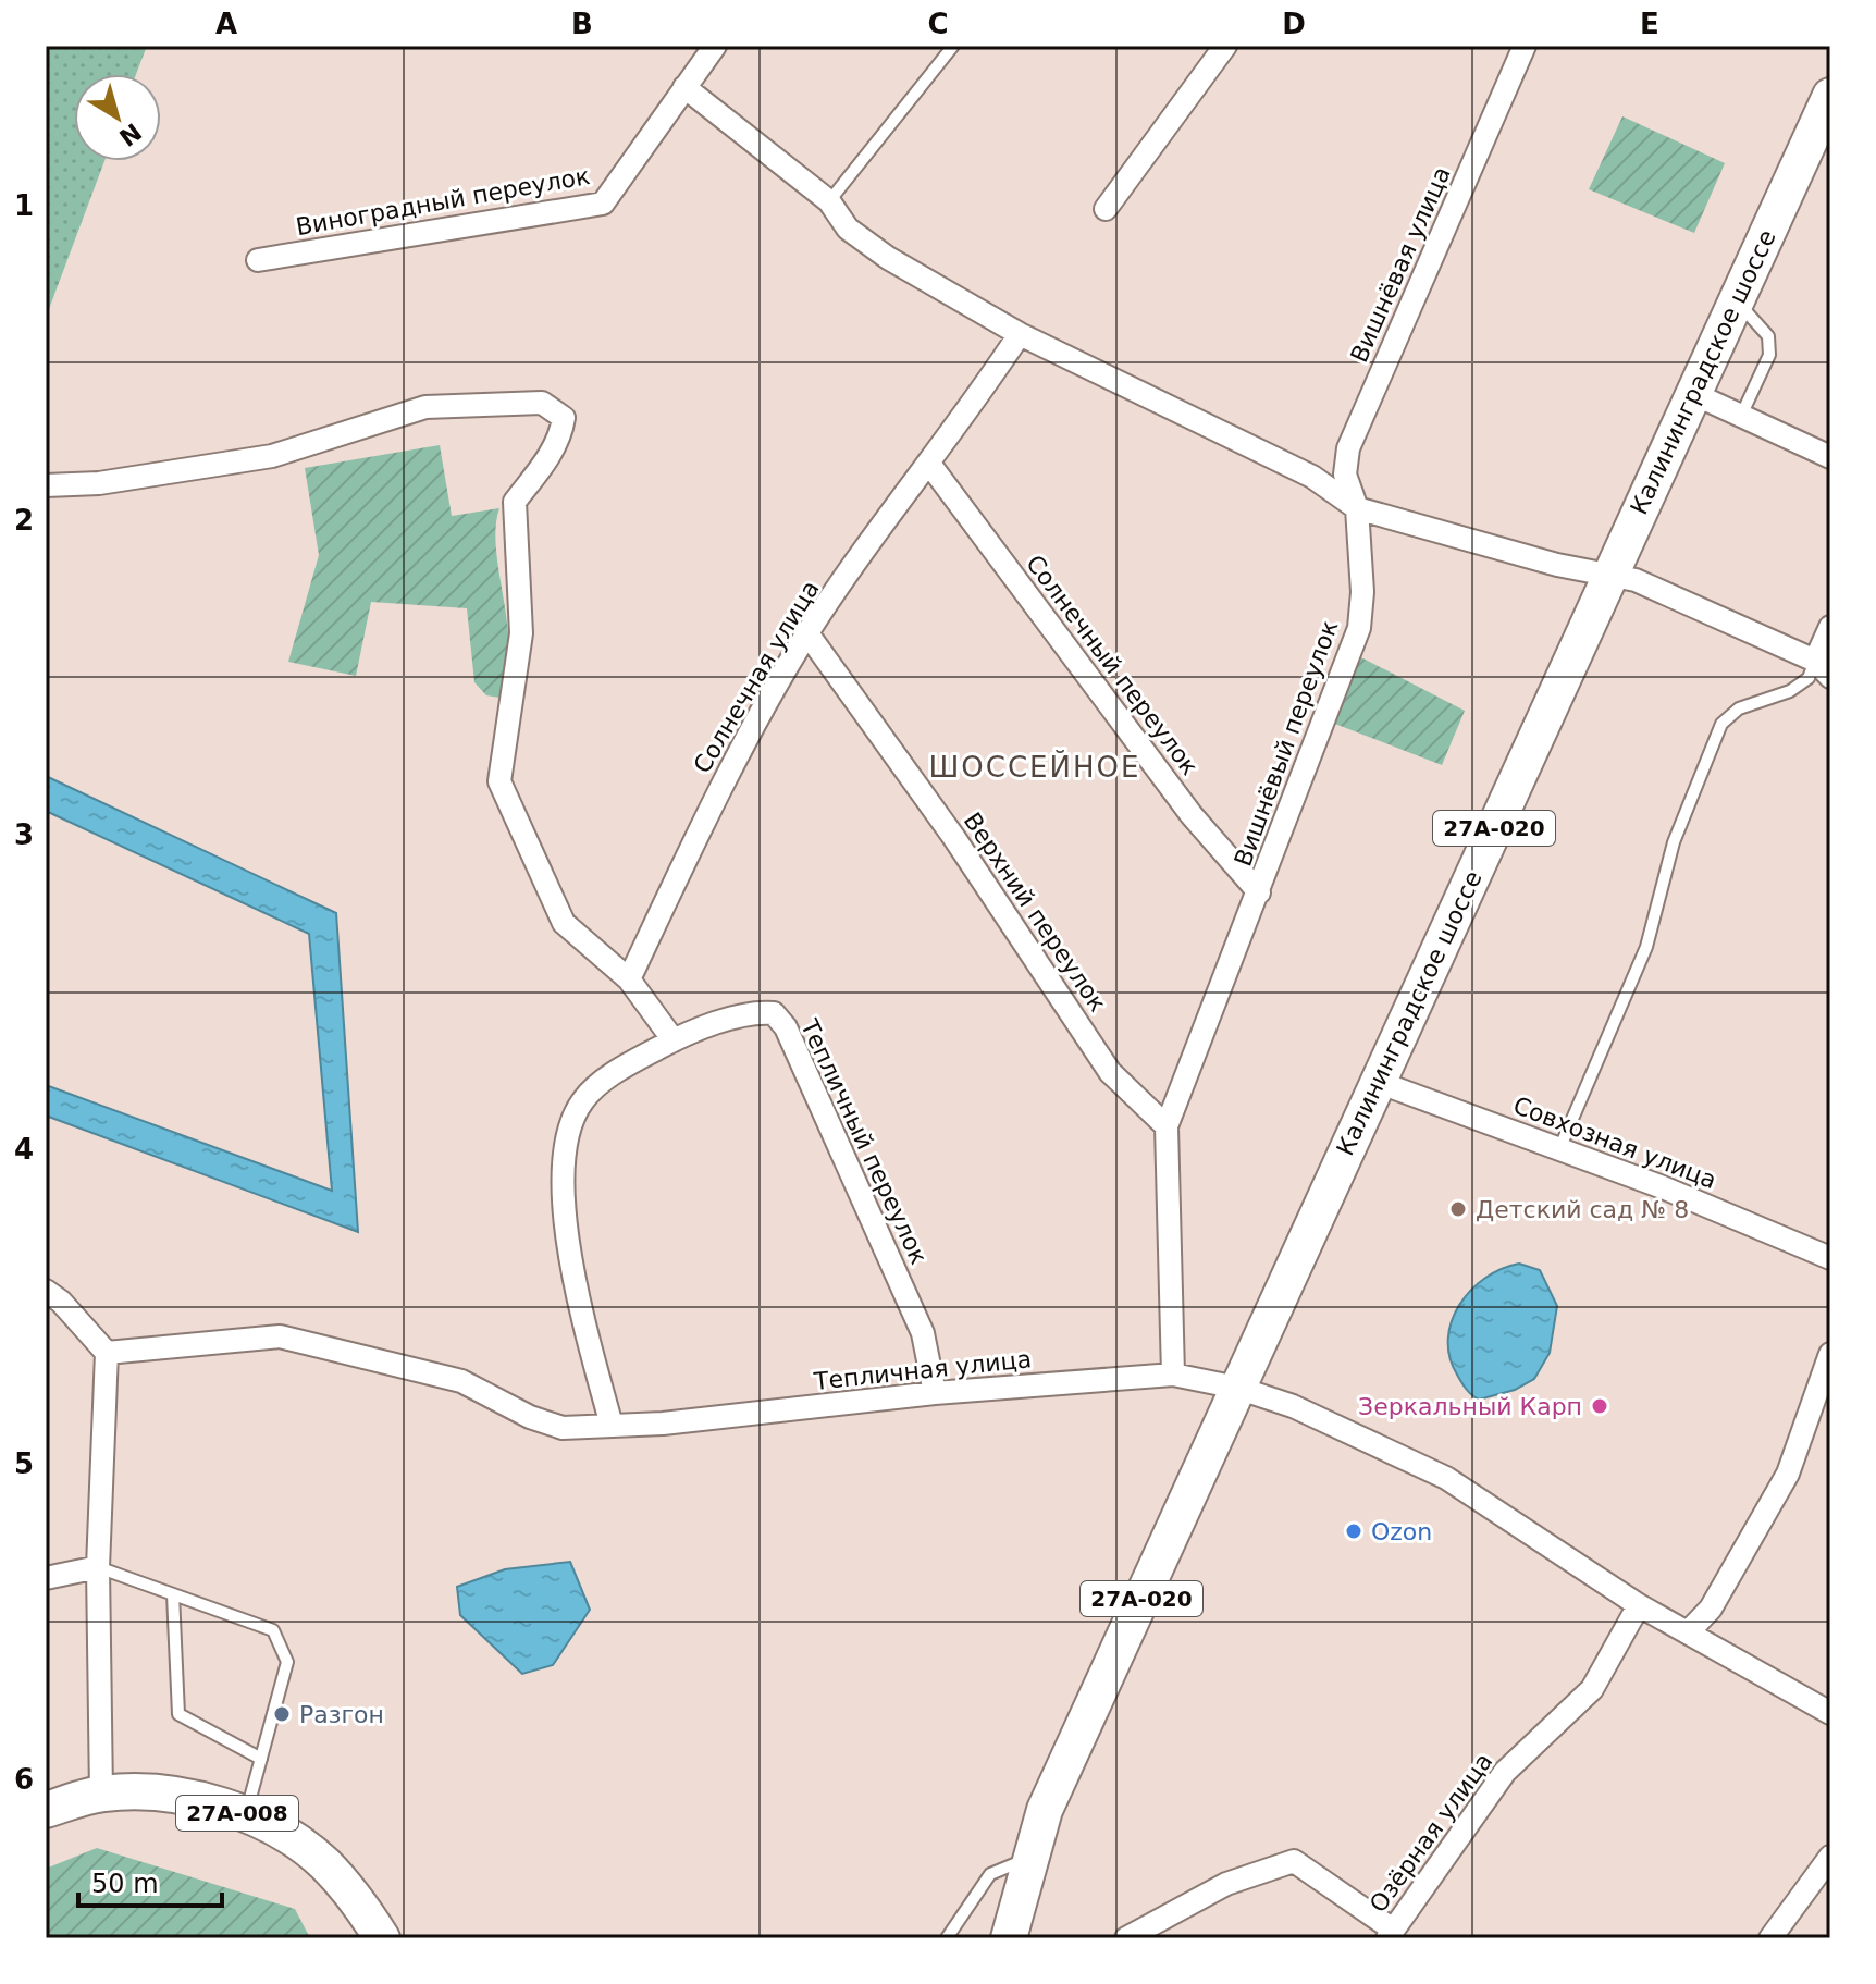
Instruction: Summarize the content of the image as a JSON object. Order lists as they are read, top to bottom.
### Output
{
  "streets": {
    "main road": ["Калининградское шоссе", "27А-020", "27А-008"],
    "street": [
      "Виноградный переулок",
      "Вишнёвая улица",
      "Солнечный переулок",
      "Солнечная улица",
      "Вишнёвый переулок",
      "Верхний переулок",
      "Тепличный переулок",
      "Совхозная улица",
      "Тепличная улица",
      "Озёрная улица"
    ]
  },
  "crossings": [
    ["Вишнёвая улица", "Вишнёвый переулок"],
    ["Калининградское шоссе", "Совхозная улица"],
    ["Калининградское шоссе", "Тепличная улица"],
    ["Солнечный переулок", "Солнечная улица"],
    ["Солнечный переулок", "Вишнёвый переулок"],
    ["Солнечная улица", "Верхний переулок"],
    ["Вишнёвый переулок", "Верхний переулок"],
    ["Тепличный переулок", "Тепличная улица"]
  ],
  "districts": ["ШОССЕЙНОЕ"],
  "places": [
    "Детский сад № 8",
    "Зеркальный Карп",
    "Ozon",
    "Разгон"
  ],
  "scale_bar": "50 m",
  "north": "bottom right",
  "grid": {
    "columns": [
      "A",
      "B",
      "C",
      "D",
      "E"
    ],
    "rows": [
      "1",
      "2",
      "3",
      "4",
      "5",
      "6"
    ]
  }
}
